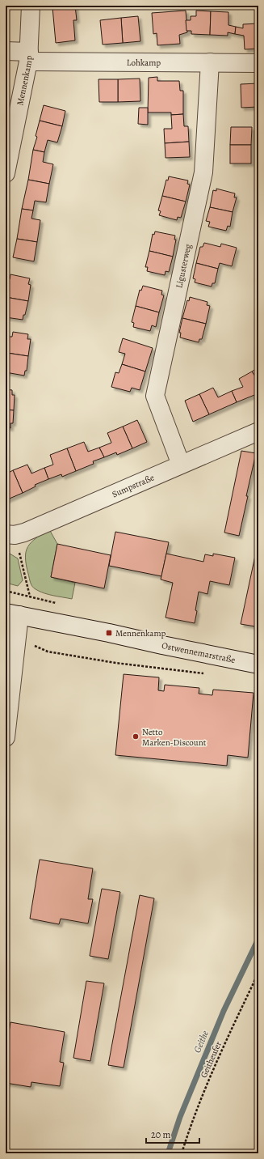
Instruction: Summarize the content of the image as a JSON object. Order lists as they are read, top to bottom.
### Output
{
  "streets": {
    "street": [
      "Lohkamp",
      "Mennenkamp",
      "Ligusterweg",
      "Sumpstraße",
      "Ostwennemarstraße"
    ],
    "path": ["Geitheufer"]
  },
  "crossings": [
    ["Lohkamp", "Mennenkamp"],
    ["Lohkamp", "Ligusterweg"],
    ["Ligusterweg", "Sumpstraße"]
  ],
  "water": ["Geithe"],
  "places": {
    "transit": ["Mennenkamp"],
    "other": ["Netto Marken-Discount"]
  },
  "scale_bar": "20 m"
}
